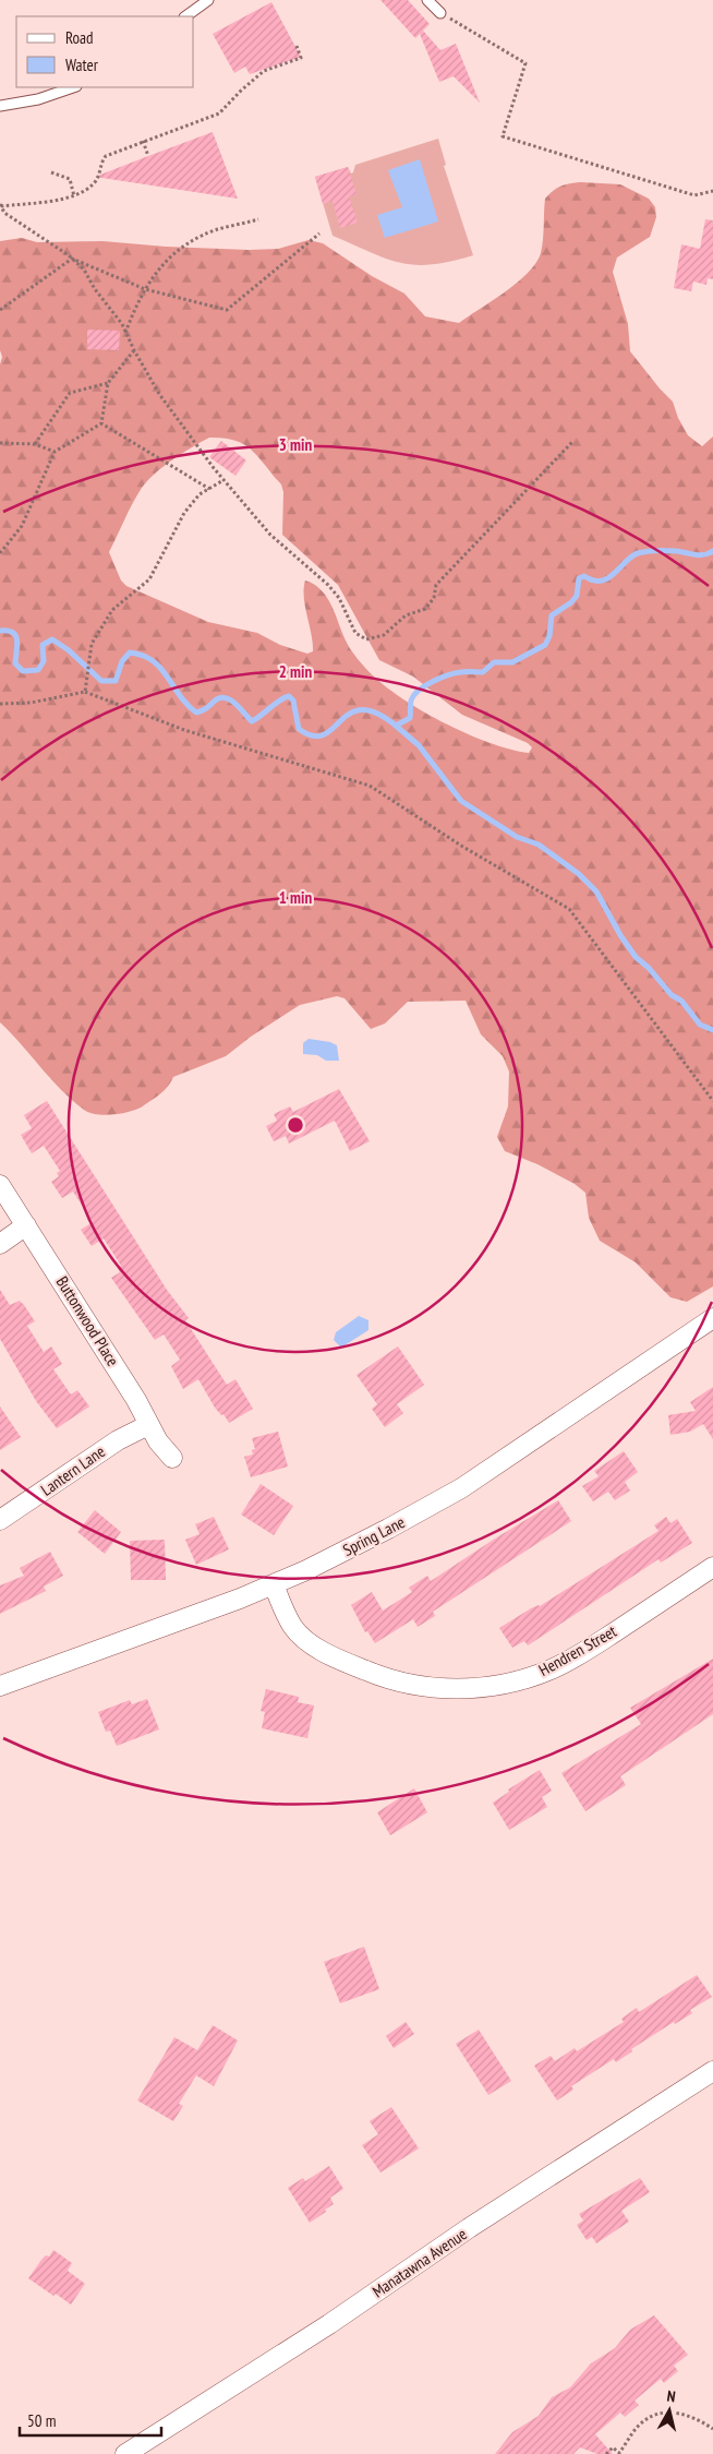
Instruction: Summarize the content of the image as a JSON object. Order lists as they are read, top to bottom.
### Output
{
  "streets": {
    "street": [
      "Buttonwood Place",
      "Lantern Lane",
      "Spring Lane",
      "Hendren Street",
      "Manatawna Avenue"
    ]
  },
  "crossings": [
    ["Buttonwood Place", "Lantern Lane"],
    ["Spring Lane", "Hendren Street"]
  ],
  "legend": ["Road", "Water"],
  "scale_bar": "50 m",
  "north": "top",
  "rings": ["3 min", "2 min", "1 min"]
}
